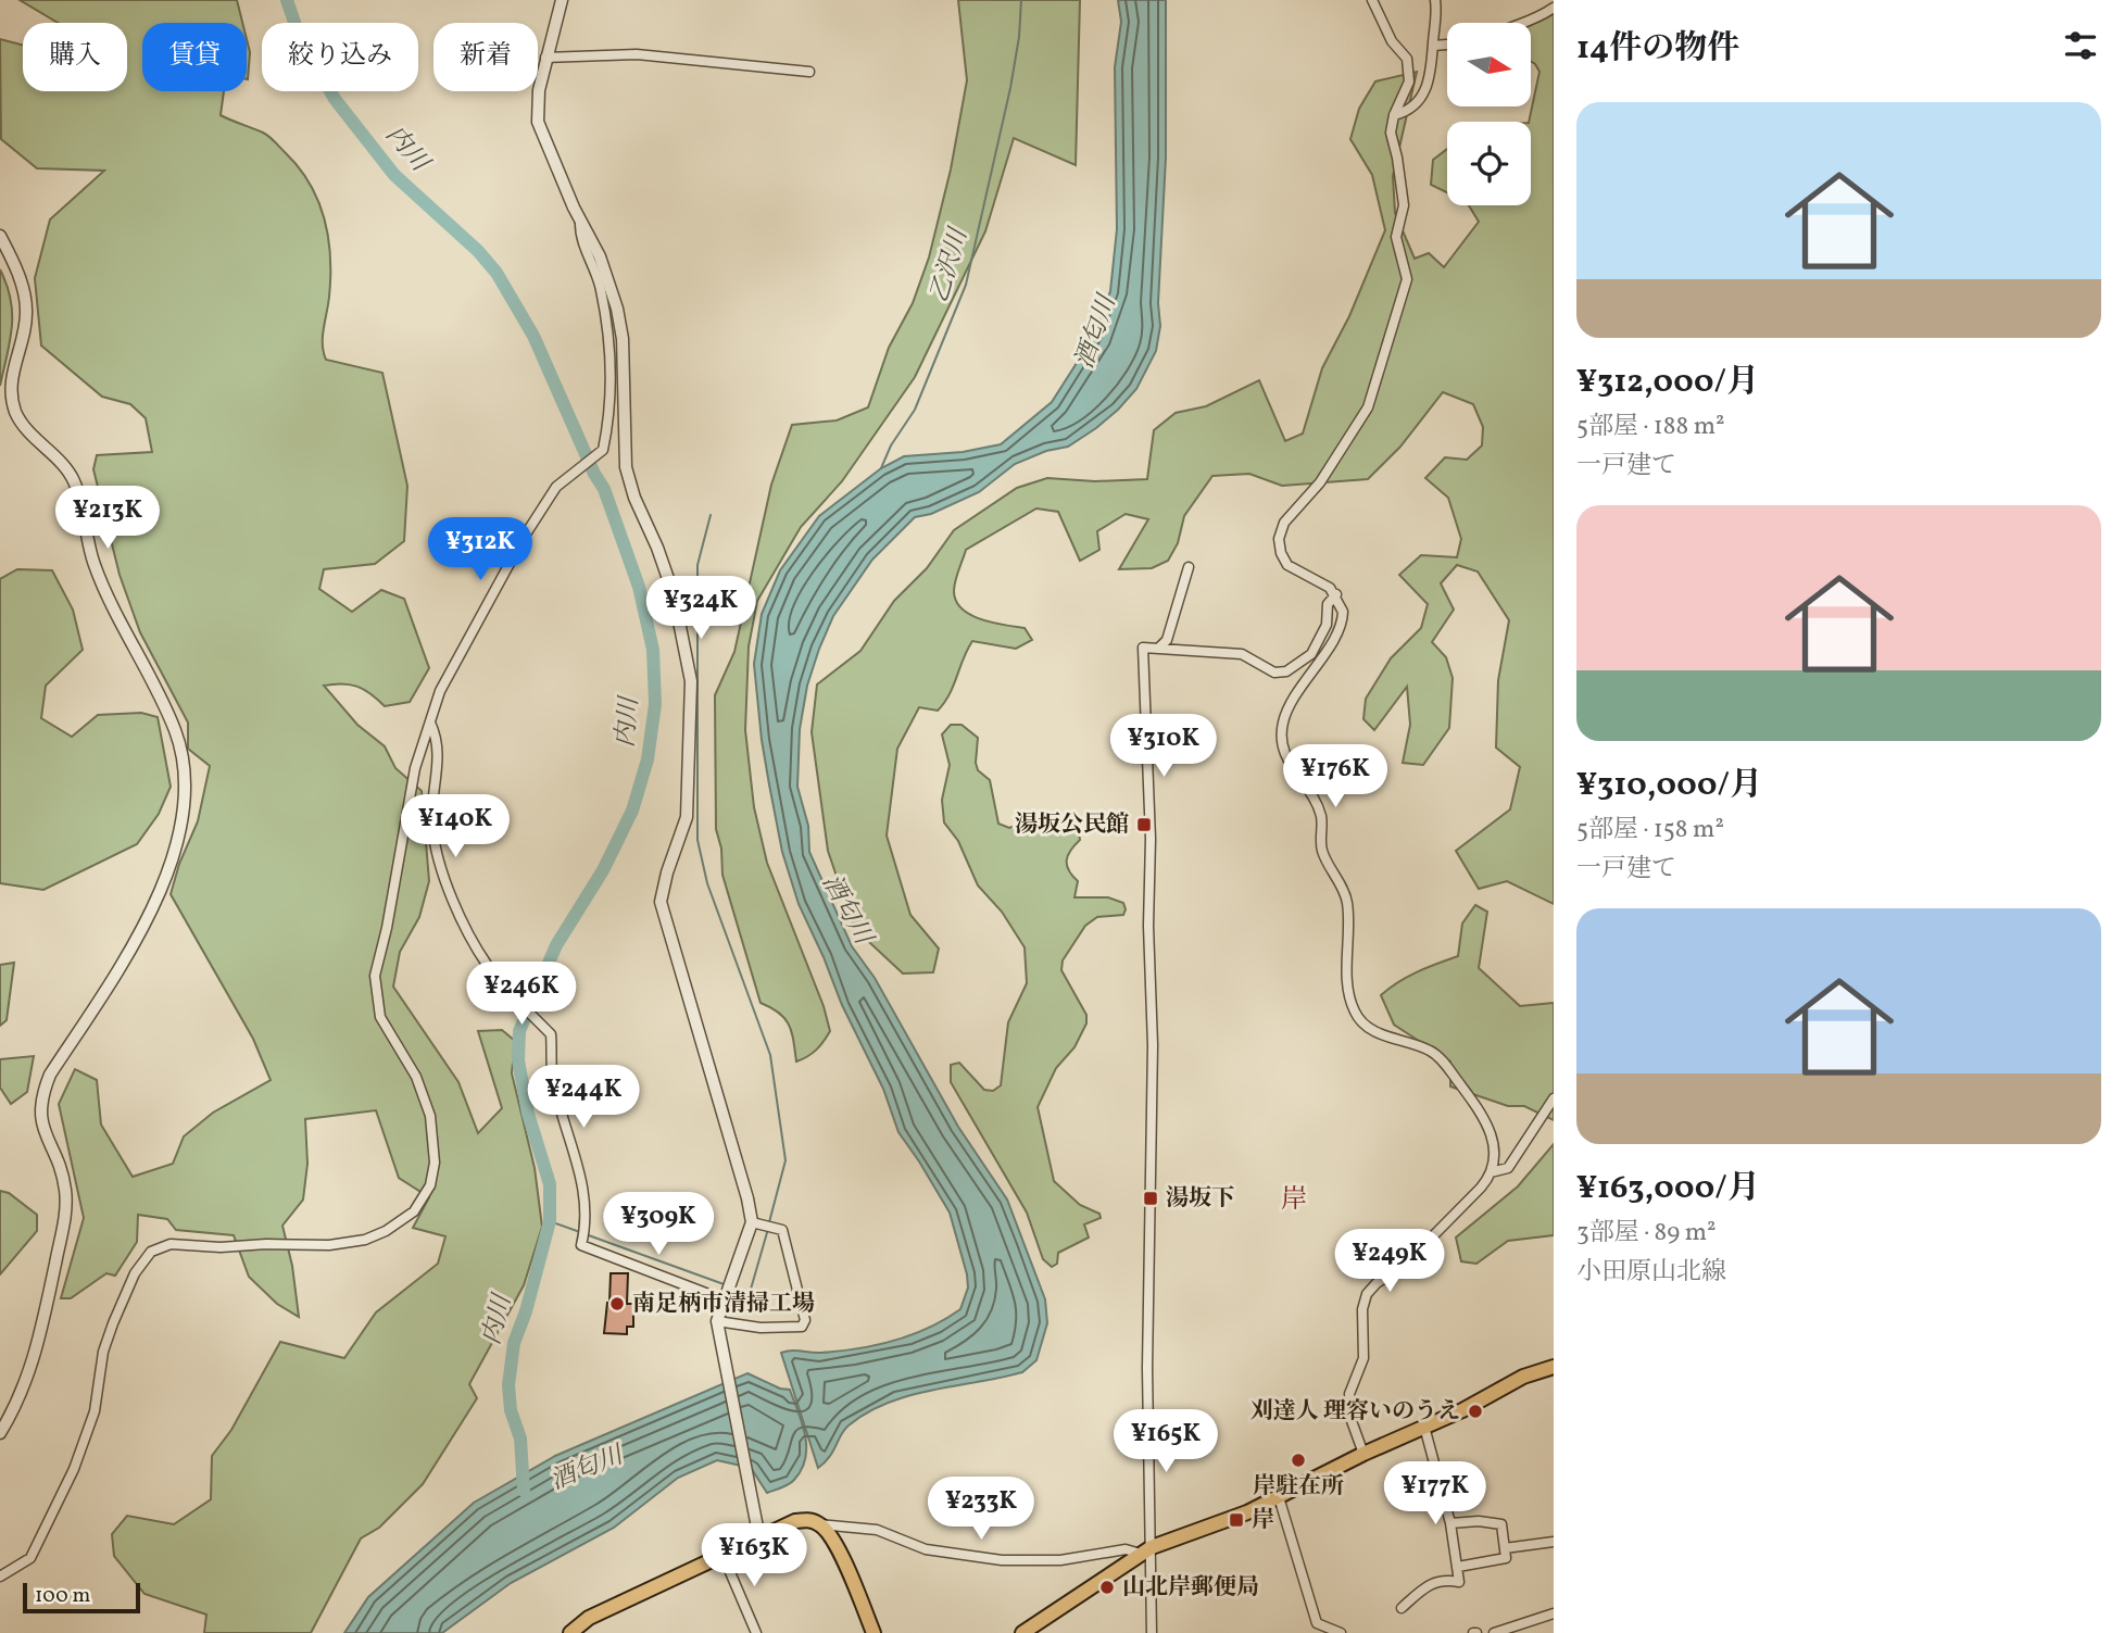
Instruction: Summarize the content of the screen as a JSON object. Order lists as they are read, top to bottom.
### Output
{
  "districts": ["岸"],
  "water": ["内川", "乙沢川", "酒匂川"],
  "places": {
    "transit": ["湯坂公民館", "湯坂下", "岸"],
    "other": [
      "南足柄市清掃工場",
      "刈達人 理容いのうえ",
      "岸駐在所",
      "山北岸郵便局"
    ]
  },
  "scale_bar": "100 m",
  "north": "right",
  "page": {
    "heading": "14件の物件",
    "chip": [
      "購入",
      "賃貸",
      "絞り込み",
      "新着"
    ],
    "list": [
      {
        "name": "¥312,000/月",
        "note": "5部屋 · 188 m² · 一戸建て"
      },
      {
        "name": "¥310,000/月",
        "note": "5部屋 · 158 m² · 一戸建て"
      },
      {
        "name": "¥163,000/月",
        "note": "3部屋 · 89 m² · 小田原山北線"
      }
    ],
    "price": [
      "¥213K",
      "¥312K",
      "¥324K",
      "¥310K",
      "¥176K",
      "¥140K",
      "¥246K",
      "¥244K",
      "¥309K",
      "¥249K",
      "¥165K",
      "¥177K",
      "¥233K",
      "¥163K"
    ],
    "scale": "100 m"
  }
}
